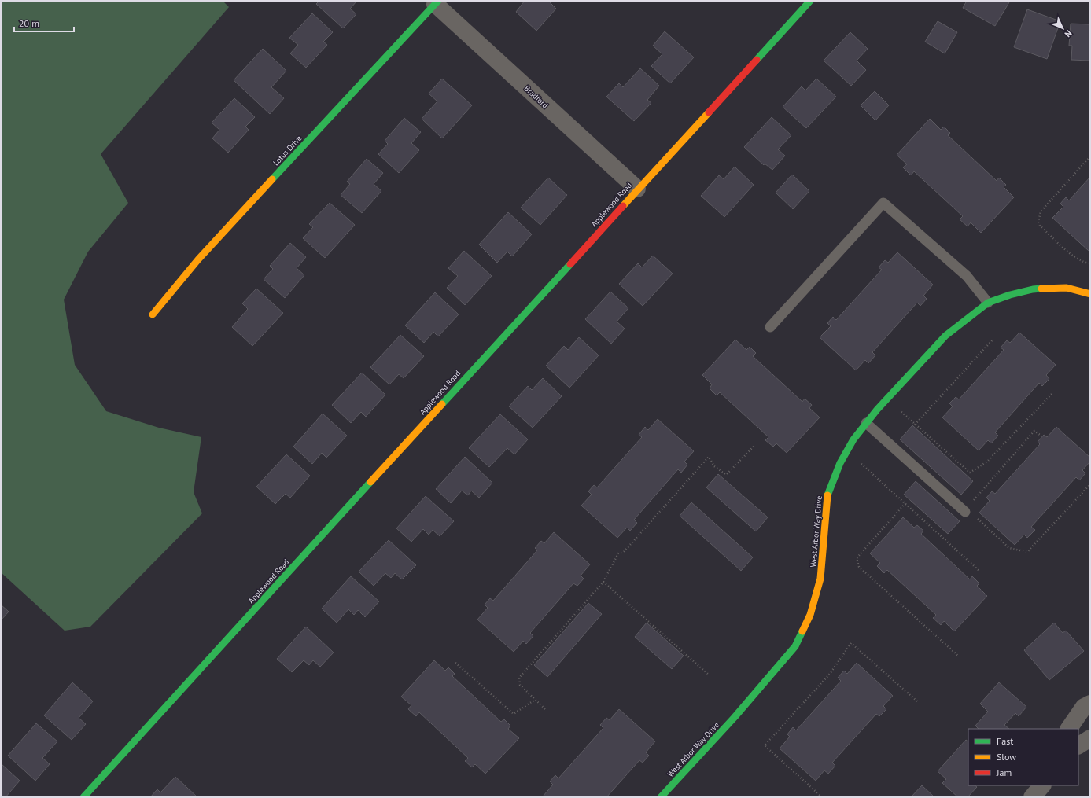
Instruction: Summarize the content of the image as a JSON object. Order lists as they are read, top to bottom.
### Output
{
  "streets": {
    "street": [
      "Bradford",
      "Lotus Drive",
      "Applewood Road",
      "West Arbor Way Drive"
    ]
  },
  "crossings": [
    ["Bradford", "Lotus Drive"],
    ["Bradford", "Applewood Road"]
  ],
  "legend": ["Fast", "Slow", "Jam"],
  "scale_bar": "20 m",
  "north": "bottom right"
}
